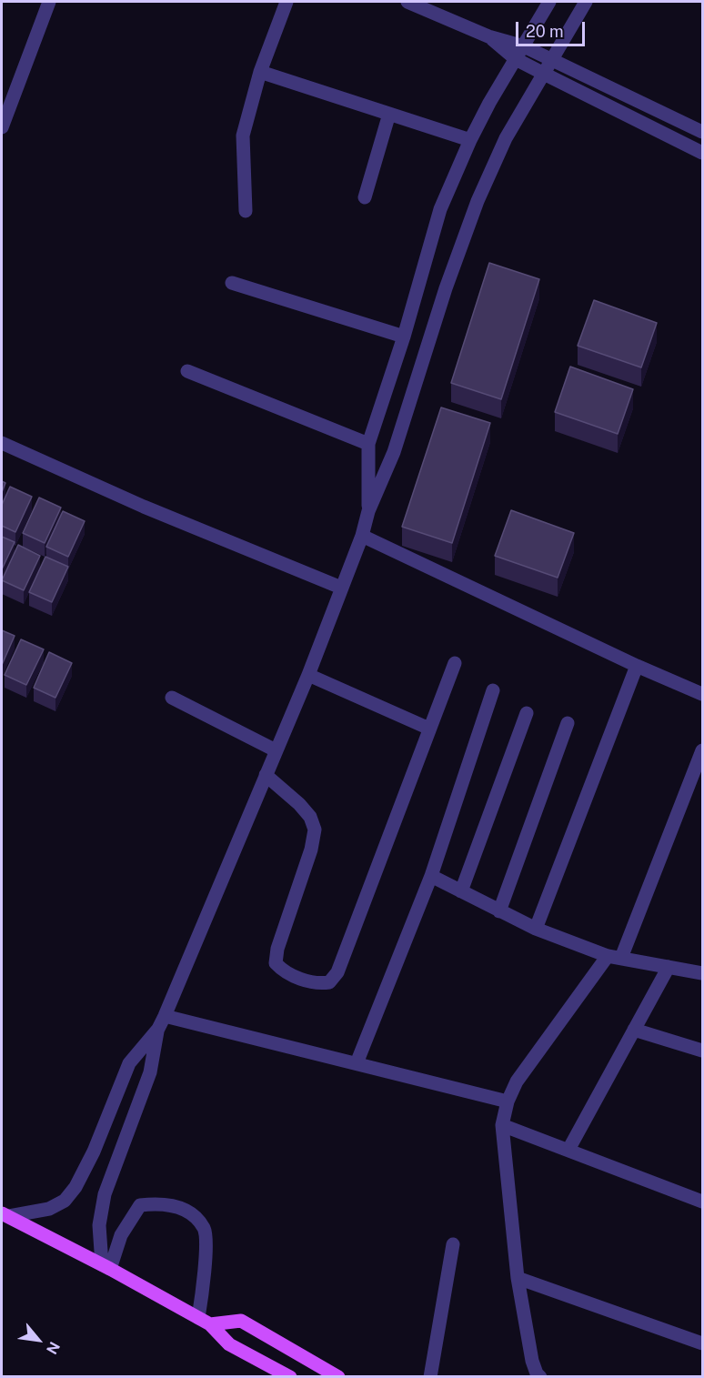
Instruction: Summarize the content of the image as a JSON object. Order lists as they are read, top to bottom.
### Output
{
  "scale_bar": "20 m",
  "north": "bottom right"
}
